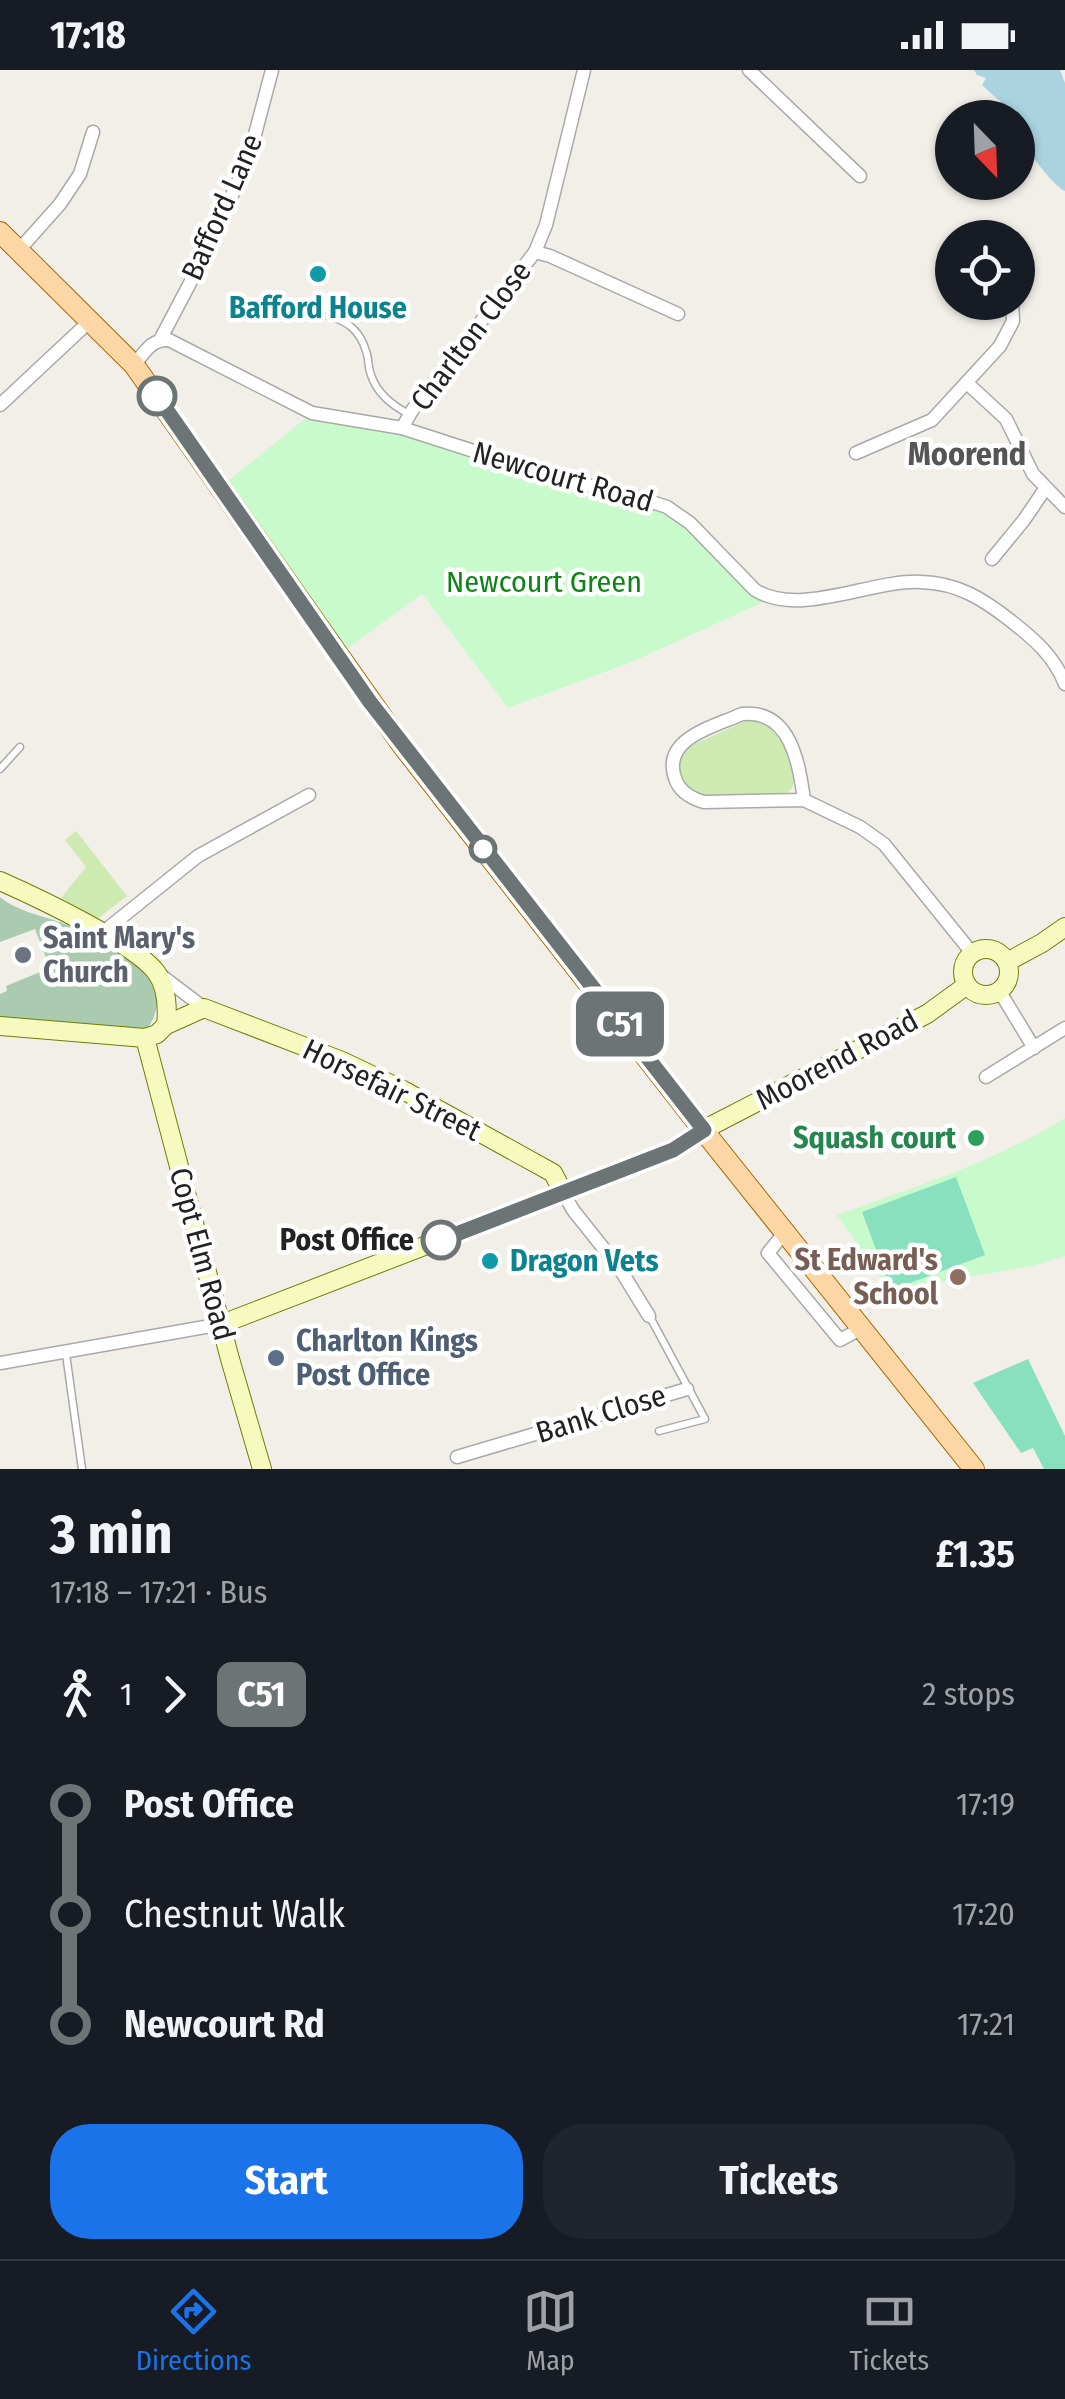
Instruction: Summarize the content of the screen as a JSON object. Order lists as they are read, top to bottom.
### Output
{
  "streets": {
    "street": [
      "Bafford Lane",
      "Charlton Close",
      "Newcourt Road",
      "Moorend Road",
      "Horsefair Street",
      "Copt Elm Road",
      "Bank Close"
    ]
  },
  "crossings": [
    ["Bafford Lane", "Newcourt Road"],
    ["Charlton Close", "Newcourt Road"],
    ["Moorend Road", "Horsefair Street"],
    ["Moorend Road", "Copt Elm Road"]
  ],
  "districts": ["Moorend"],
  "parks": ["Newcourt Green"],
  "places": [
    "Bafford House",
    "Saint Mary's Church",
    "Squash court",
    "Post Office",
    "Dragon Vets",
    "St Edward's School",
    "Charlton Kings Post Office"
  ],
  "lines": ["bus line C51"],
  "north": "bottom right",
  "page": {
    "status": "17:18",
    "on_map": "C51",
    "heading": ["3 min", "17:18 – 17:21 · Bus", "£1.35"],
    "legs": ["1", "C51", "2 stops"],
    "list": [
      {
        "name": "Post Office",
        "value": "17:19"
      },
      {
        "name": "Chestnut Walk",
        "value": "17:20"
      },
      {
        "name": "Newcourt Rd",
        "value": "17:21"
      }
    ],
    "buttons": ["Start", "Tickets"],
    "tabs": ["Directions", "Map", "Tickets"]
  }
}
